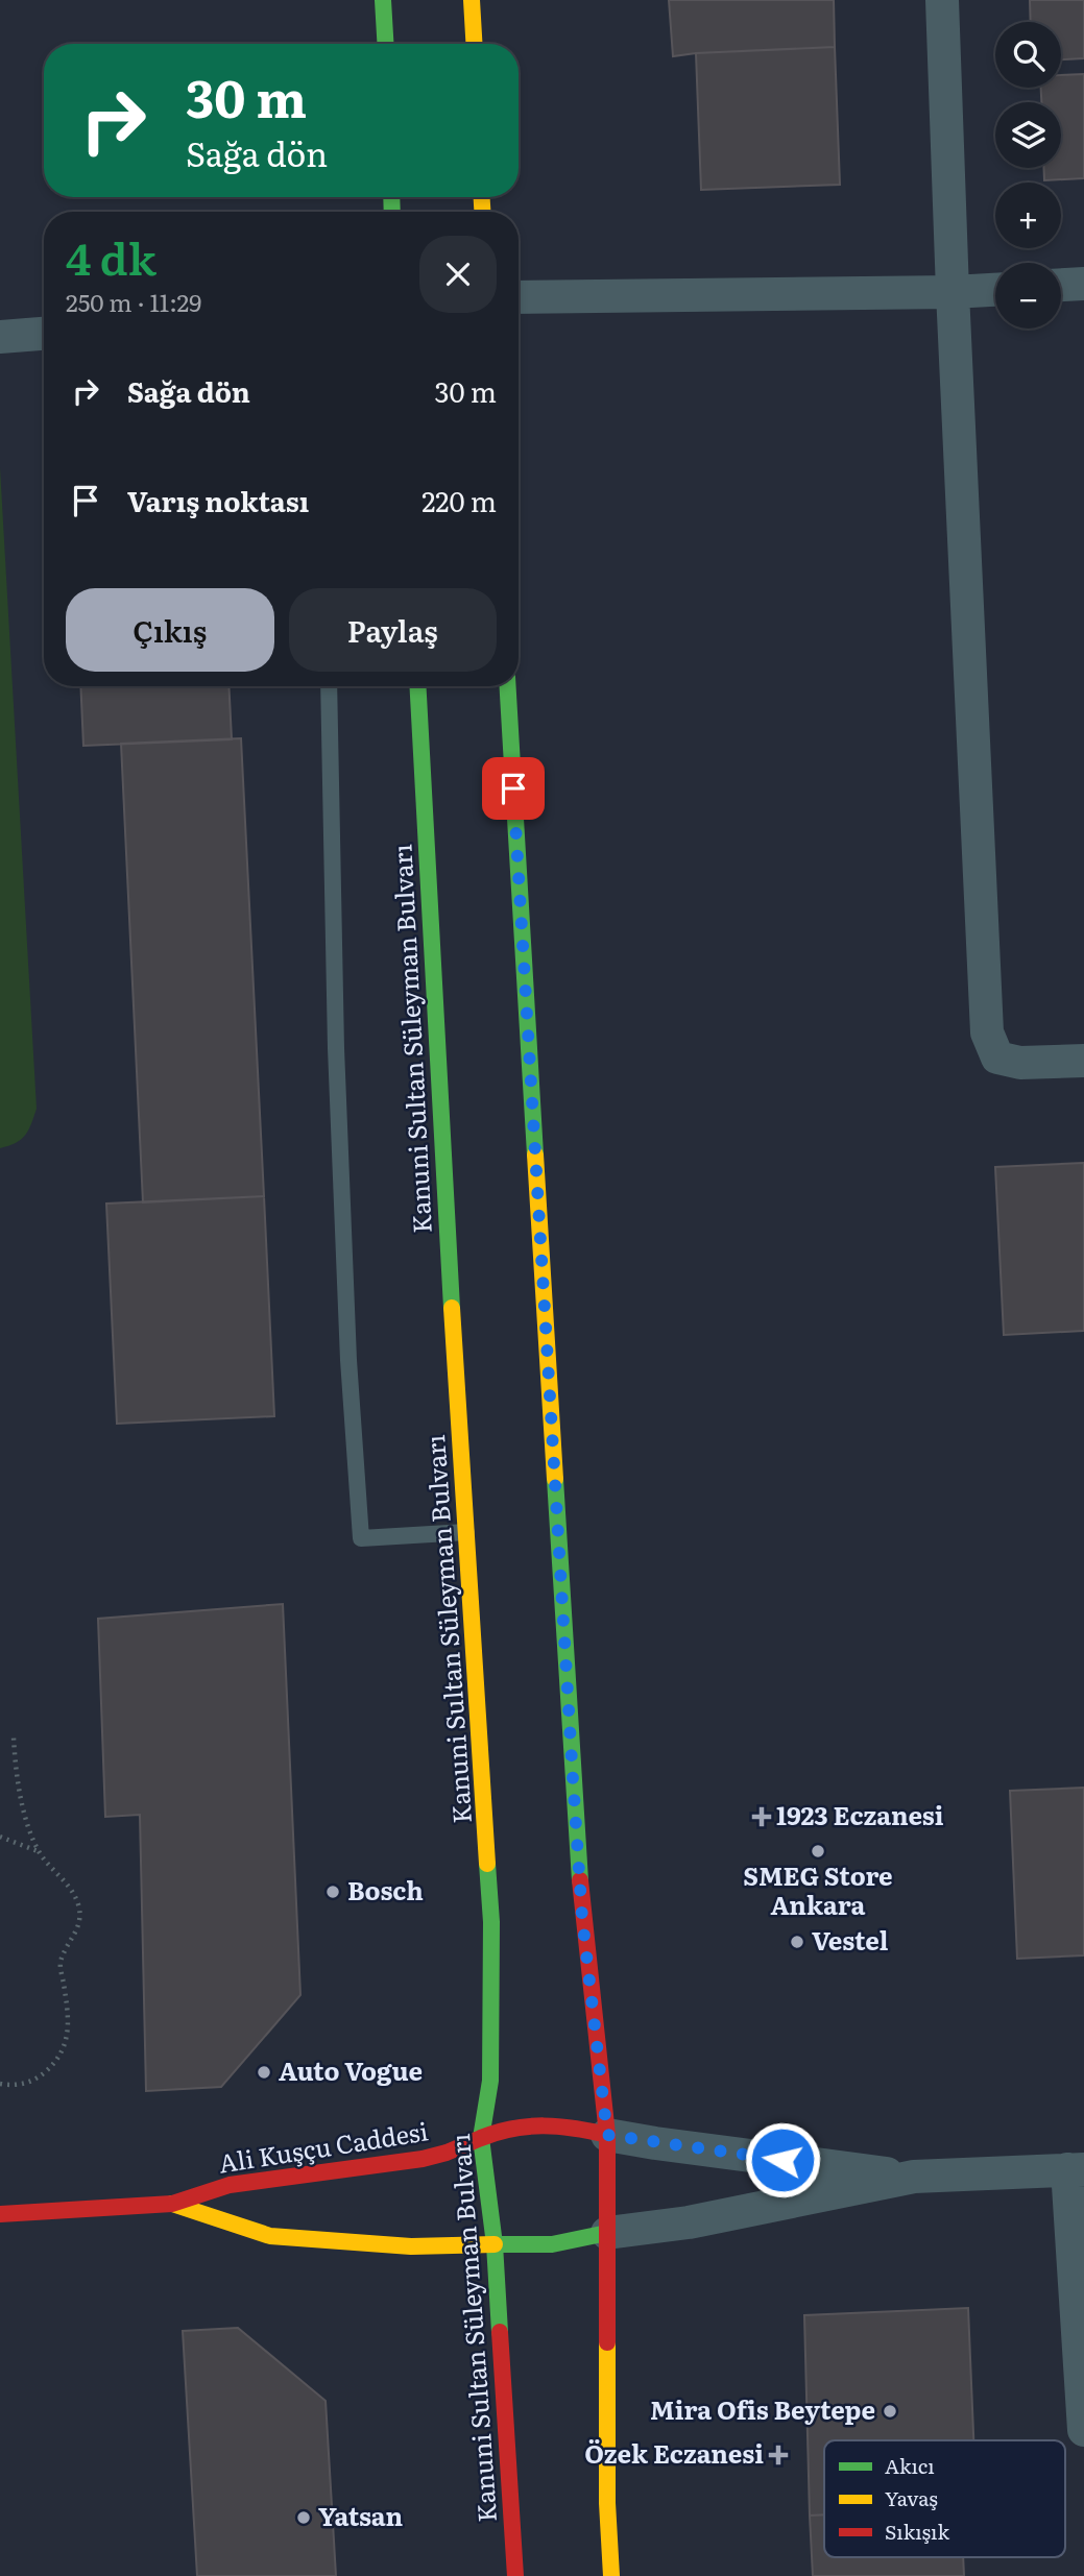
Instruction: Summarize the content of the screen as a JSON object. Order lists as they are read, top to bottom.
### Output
{
  "streets": {
    "main road": ["Kanuni Sultan Süleyman Bulvarı", "Ali Kuşçu Caddesi"]
  },
  "crossings": [
    ["Kanuni Sultan Süleyman Bulvarı", "Ali Kuşçu Caddesi"]
  ],
  "places": {
    "health": ["1923 Eczanesi", "Özek Eczanesi"],
    "other": [
      "SMEG Store Ankara",
      "Bosch",
      "Vestel",
      "Auto Vogue",
      "Mira Ofis Beytepe",
      "Yatsan"
    ]
  },
  "legend": ["Akıcı", "Yavaş", "Sıkışık"],
  "page": {
    "map_buttons": ["+", "−"],
    "turn": ["30 m", "Sağa dön"],
    "heading": ["4 dk", "250 m · 11:29"],
    "list": [
      {
        "name": "Sağa dön",
        "value": "30 m"
      },
      {
        "name": "Varış noktası",
        "value": "220 m"
      }
    ],
    "buttons": ["Çıkış", "Paylaş"]
  }
}
